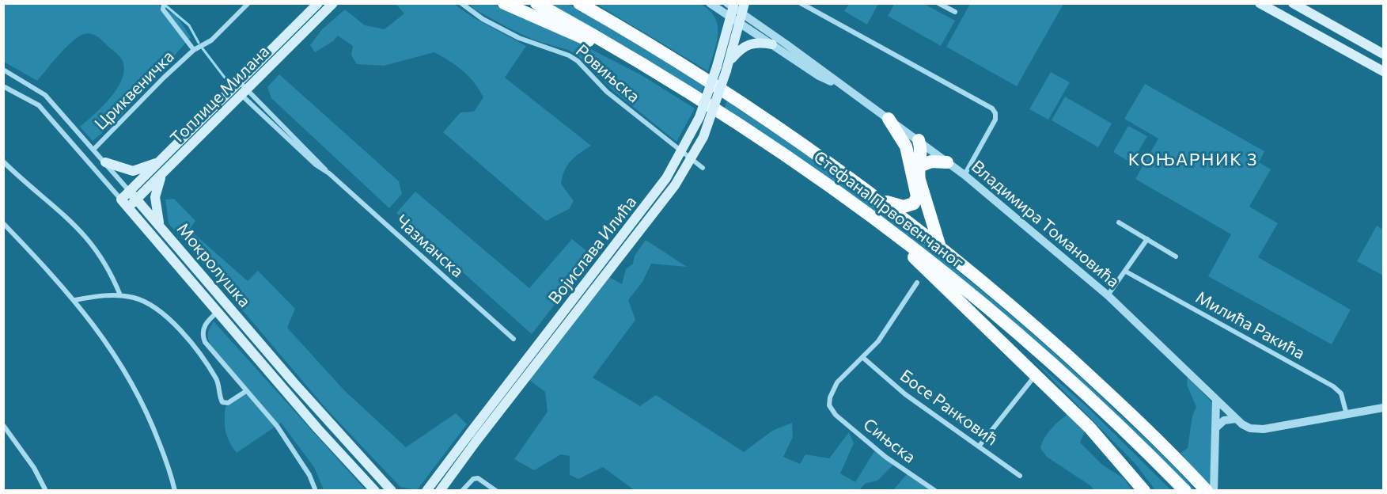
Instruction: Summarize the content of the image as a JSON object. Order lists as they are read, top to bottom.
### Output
{
  "streets": {
    "highway": ["Стефана Првовенчаног"],
    "main road": ["Топлице Милана", "Војислава Илића", "Мокролушка"],
    "street": [
      "Ровињска",
      "Цриквеничка",
      "Владимира Томановића",
      "Чазманска",
      "Милића Ракића",
      "Босе Ранковић",
      "Сињска"
    ]
  },
  "crossings": [
    ["Цриквеничка", "Мокролушка"],
    ["Топлице Милана", "Чазманска"],
    ["Топлице Милана", "Мокролушка"],
    ["Владимира Томановића", "Војислава Илића"],
    ["Владимира Томановића", "Милића Ракића"],
    ["Босе Ранковић", "Сињска"]
  ],
  "districts": ["КОЊАРНИК 3"]
}
